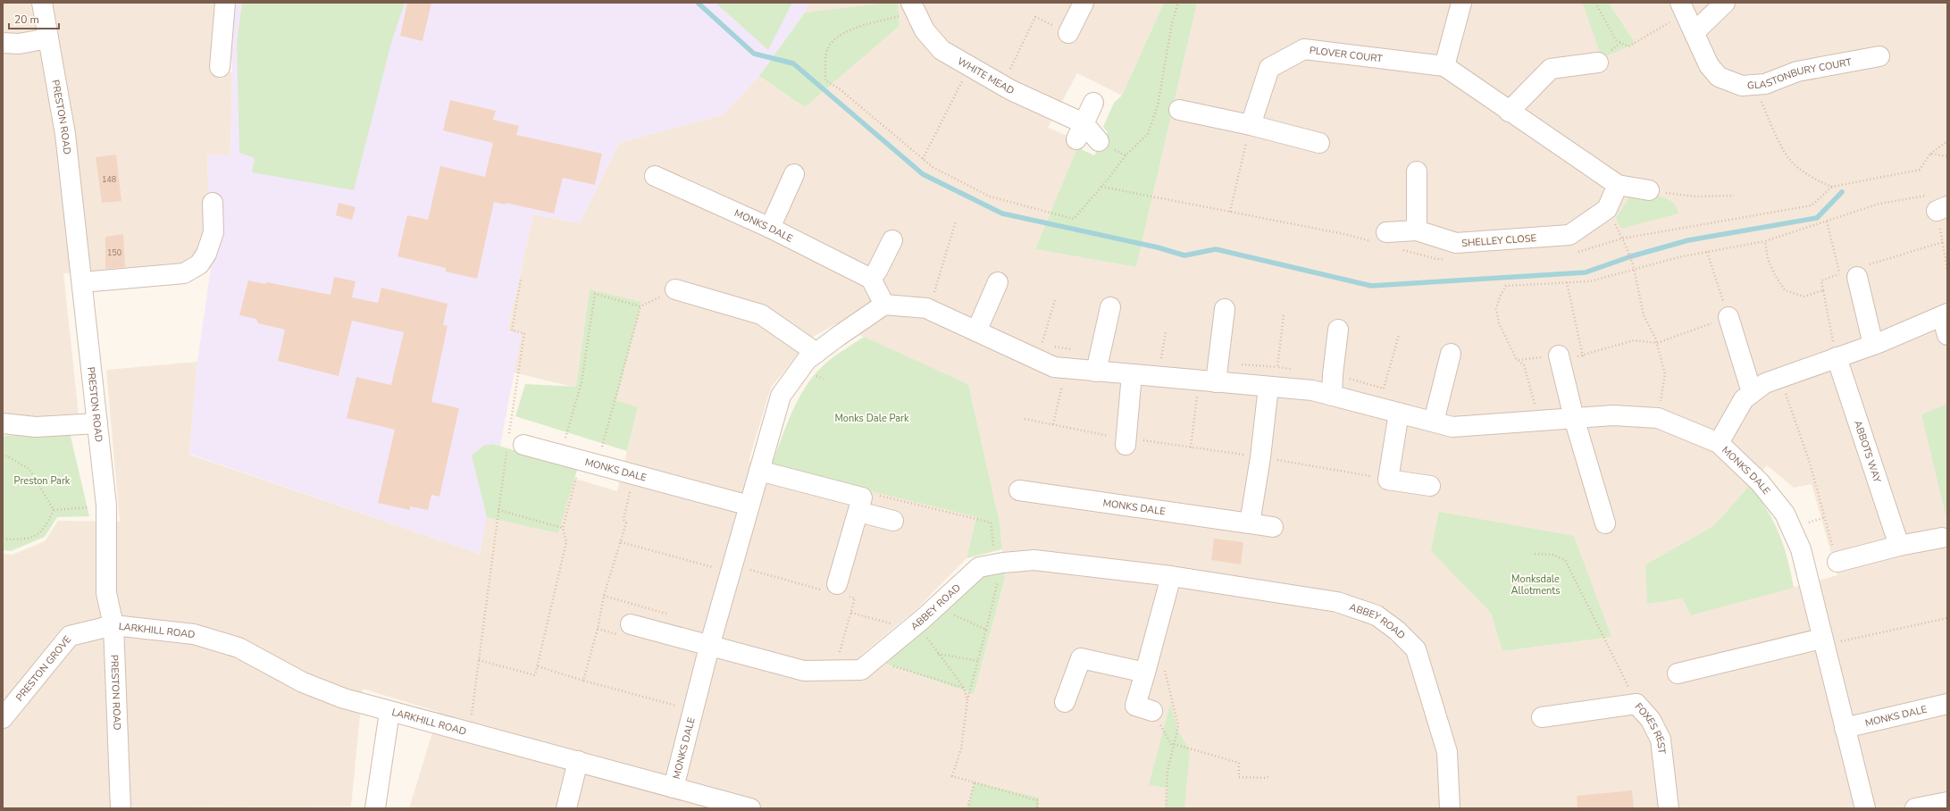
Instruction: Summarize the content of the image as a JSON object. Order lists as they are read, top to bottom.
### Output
{
  "streets": {
    "street": [
      "PLOVER COURT",
      "GLASTONBURY COURT",
      "WHITE MEAD",
      "PRESTON ROAD",
      "MONKS DALE",
      "SHELLEY CLOSE",
      "ABBOTS WAY",
      "ABBEY ROAD",
      "LARKHILL ROAD",
      "PRESTON GROVE",
      "FOXES REST"
    ]
  },
  "crossings": [
    ["PRESTON ROAD", "LARKHILL ROAD"],
    ["PRESTON ROAD", "PRESTON GROVE"],
    ["MONKS DALE", "ABBEY ROAD"],
    ["MONKS DALE", "LARKHILL ROAD"],
    ["LARKHILL ROAD", "PRESTON GROVE"]
  ],
  "parks": ["Monks Dale Park", "Preston Park", "Monksdale Allotments"],
  "house_numbers": ["148", "150"],
  "scale_bar": "20 m"
}
